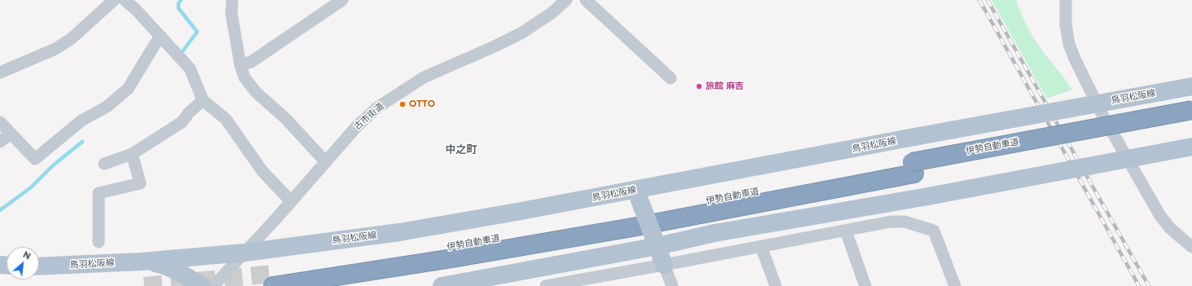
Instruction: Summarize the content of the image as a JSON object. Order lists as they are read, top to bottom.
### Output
{
  "streets": {
    "highway": ["伊勢自動車道"],
    "main road": ["鳥羽松阪線"],
    "street": ["古市街道"]
  },
  "crossings": [
    ["鳥羽松阪線", "古市街道"]
  ],
  "districts": ["中之町"],
  "places": ["旅館 麻吉", "OTTO"],
  "north": "top right"
}
